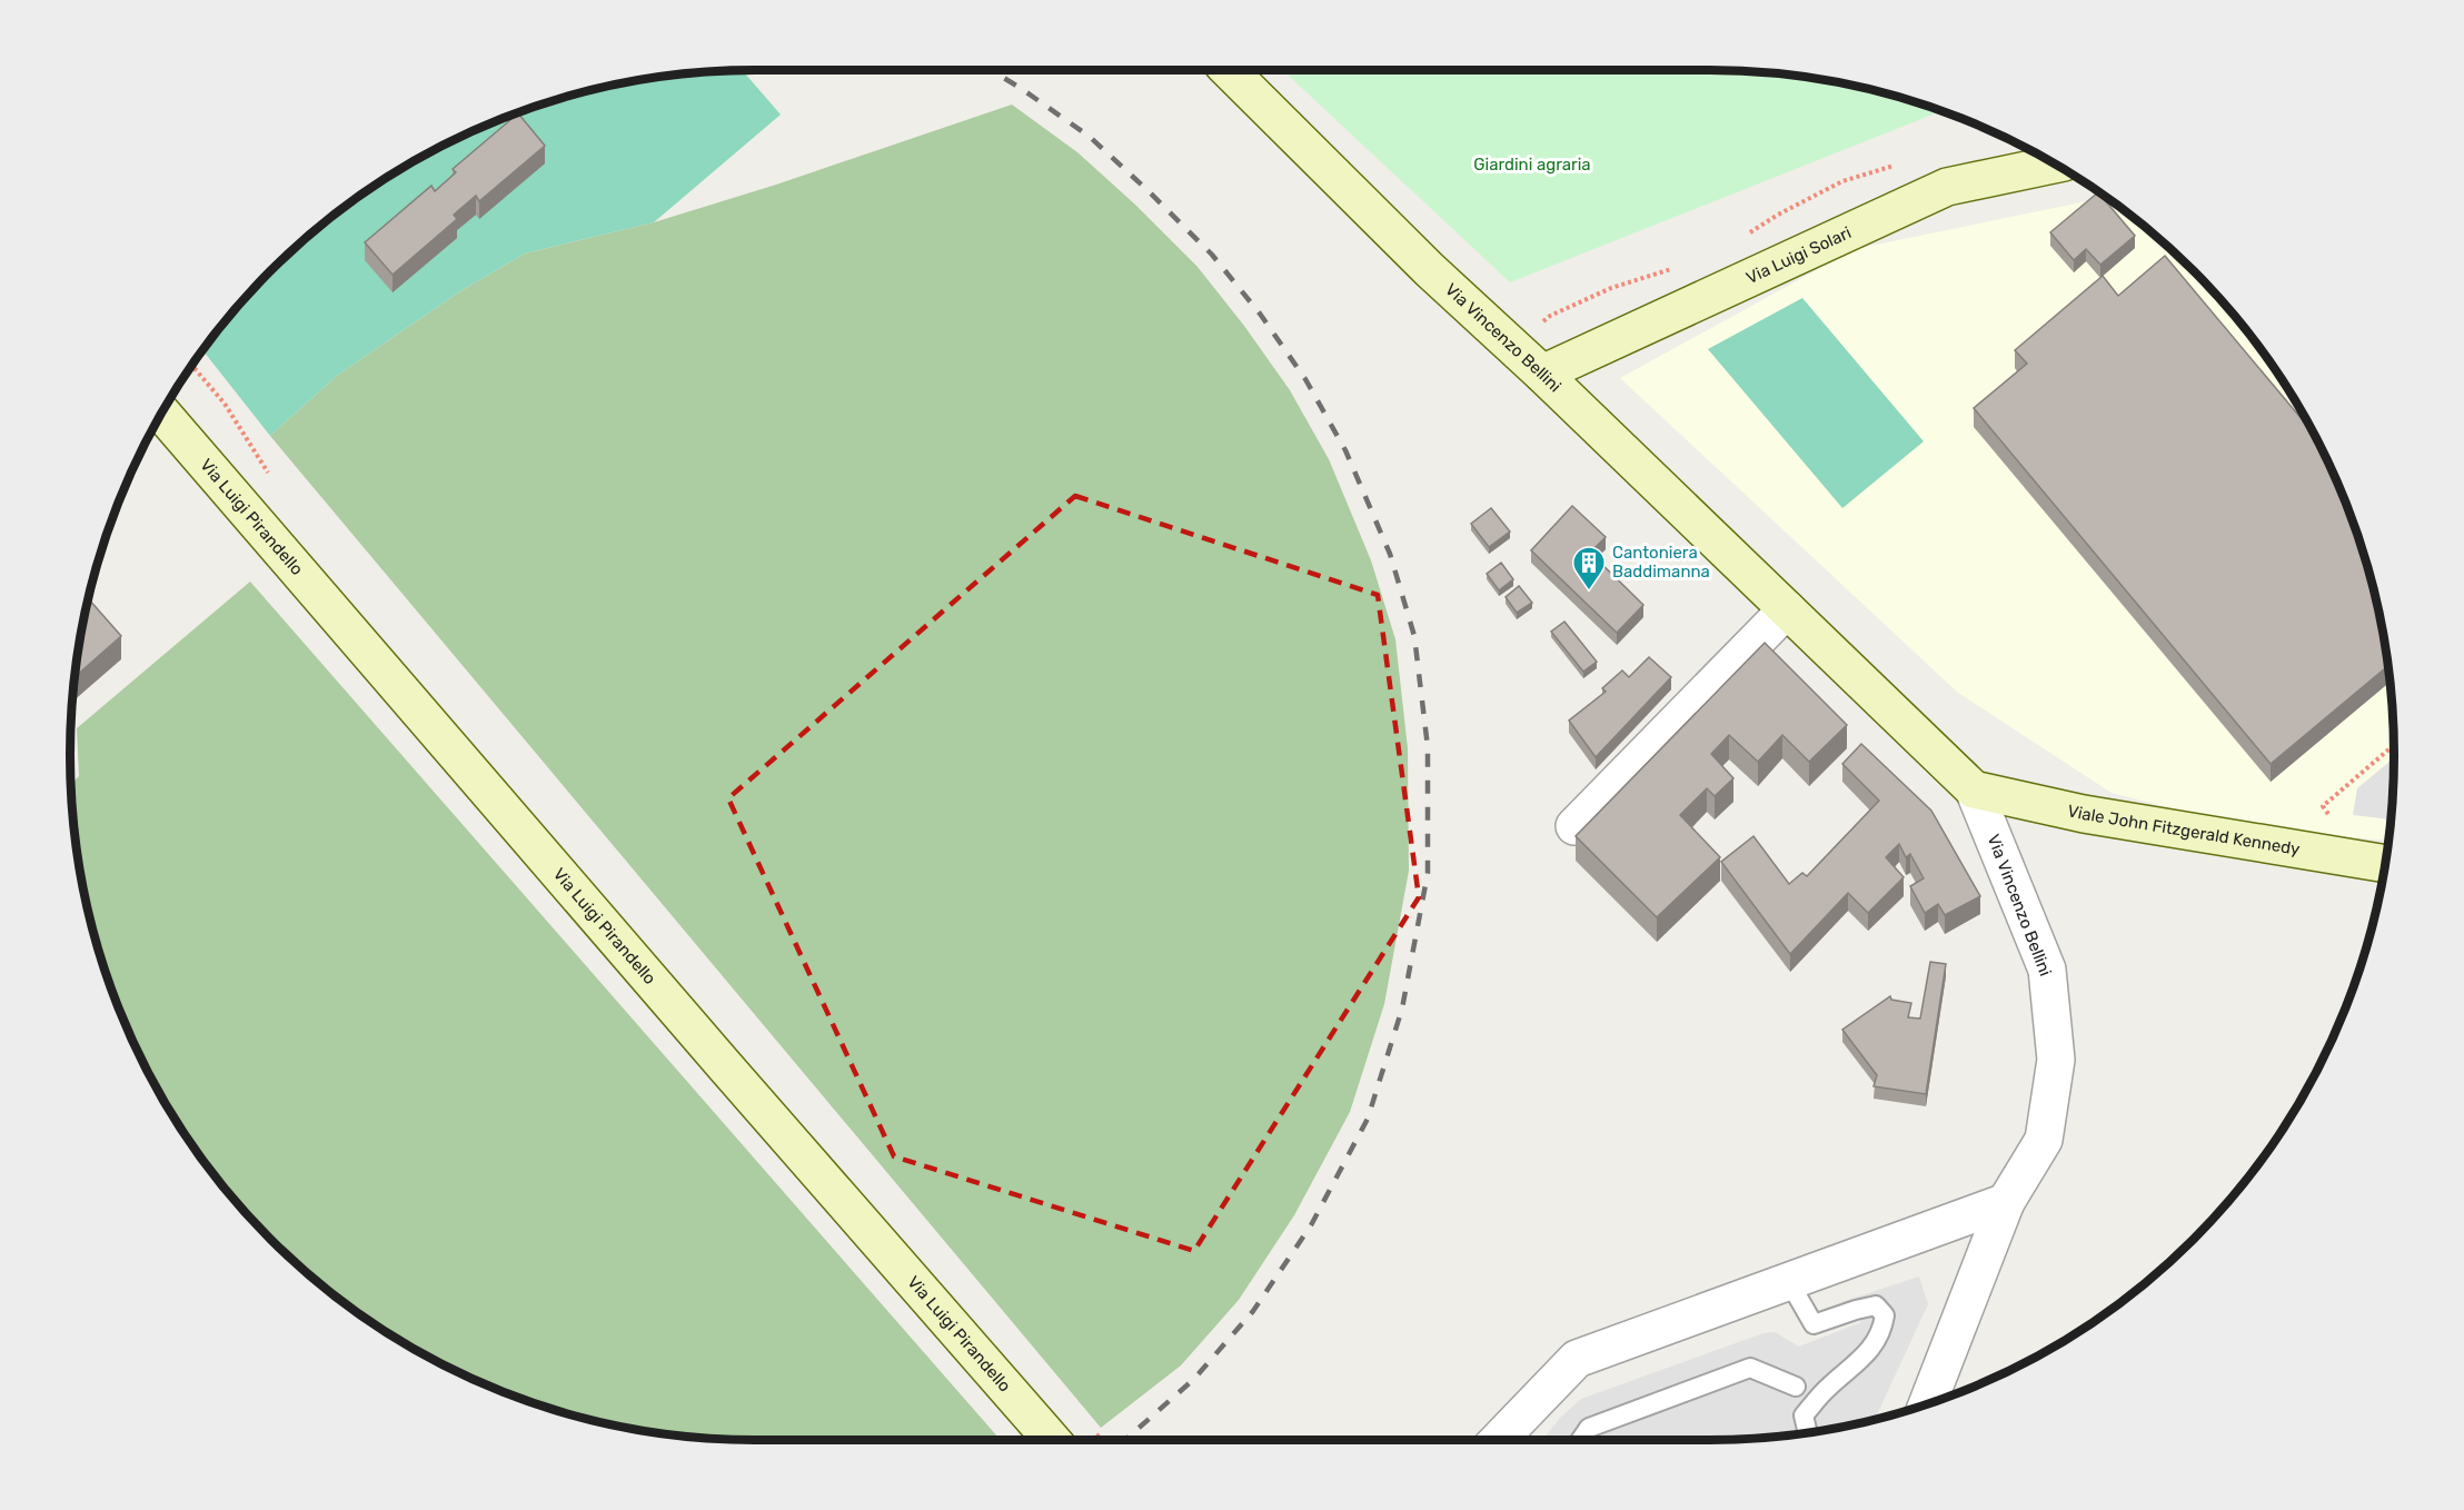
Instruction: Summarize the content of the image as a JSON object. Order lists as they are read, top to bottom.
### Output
{
  "streets": {
    "main road": [
      "Via Luigi Solari",
      "Via Vincenzo Bellini",
      "Via Luigi Pirandello",
      "Viale John Fitzgerald Kennedy"
    ]
  },
  "crossings": [
    ["Via Luigi Solari", "Via Vincenzo Bellini"],
    ["Via Vincenzo Bellini", "Viale John Fitzgerald Kennedy"]
  ],
  "parks": ["Giardini agraria"],
  "places": {
    "building": ["Cantoniera Baddimanna"]
  }
}
